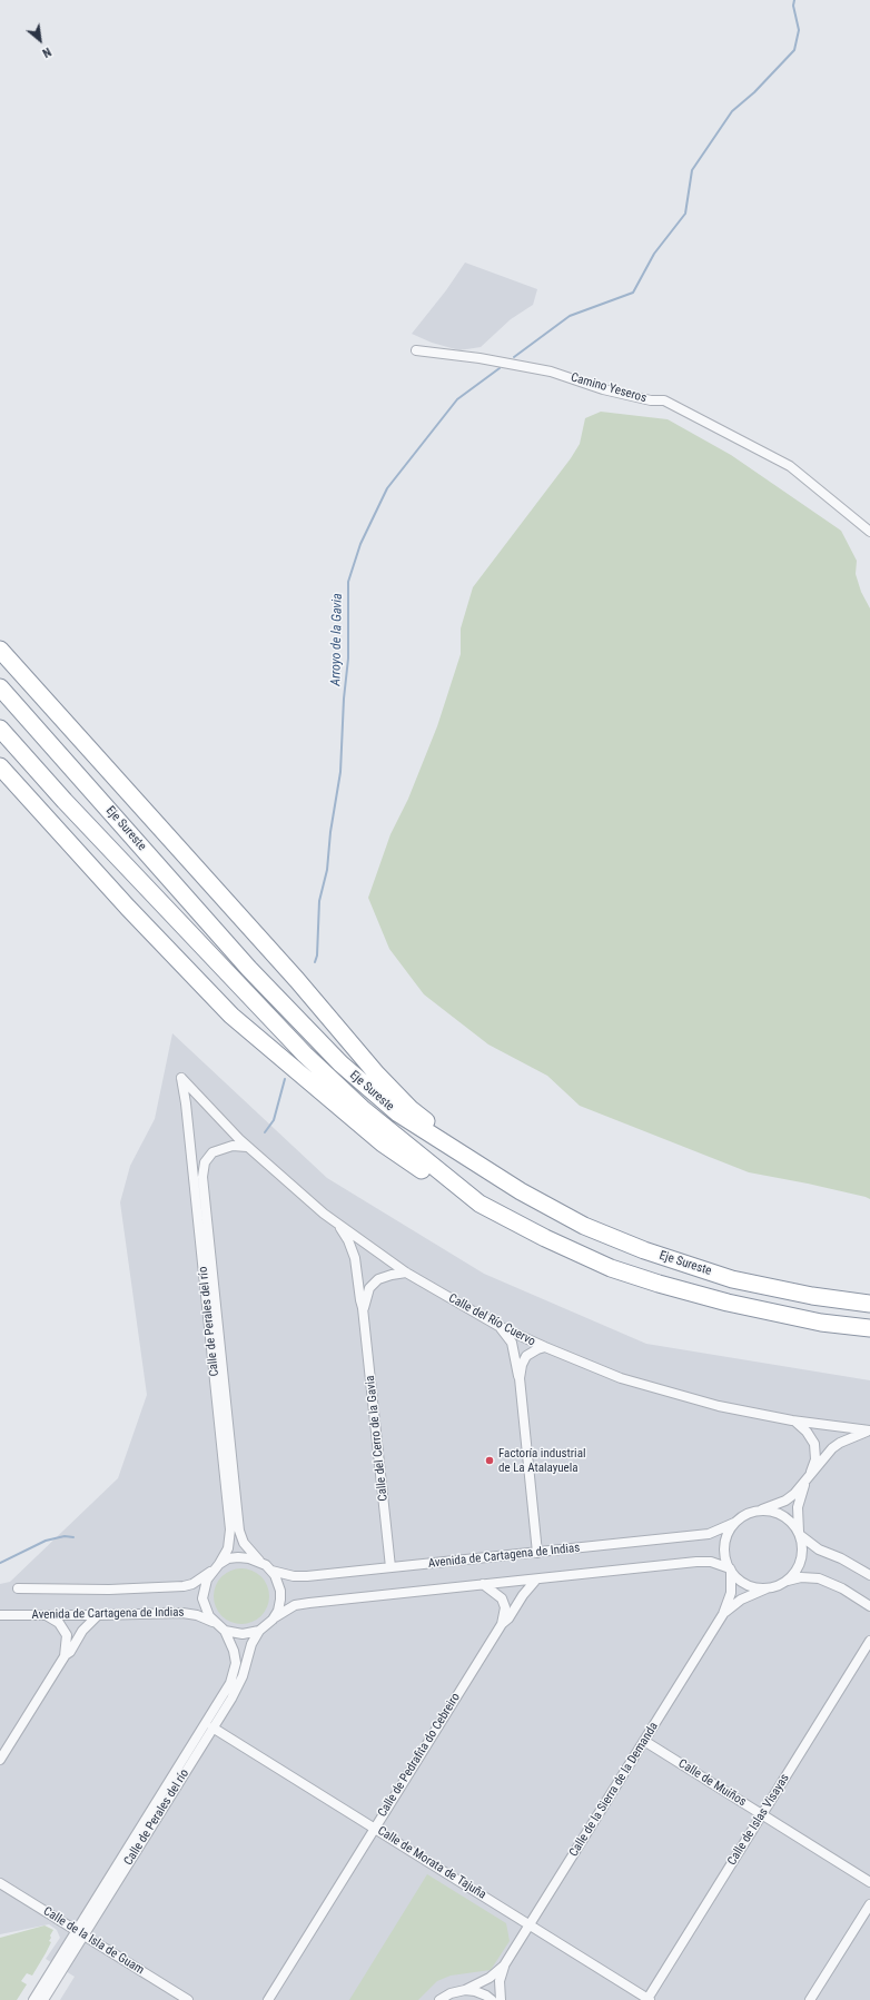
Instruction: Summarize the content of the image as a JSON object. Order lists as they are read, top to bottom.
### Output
{
  "streets": {
    "highway": ["Eje Sureste"],
    "street": [
      "Camino Yeseros",
      "Calle del Río Cuervo",
      "Calle de Perales del río",
      "Calle del Cerro de la Gavia",
      "Avenida de Cartagena de Indias",
      "Calle de Pedrafita do Cebreiro",
      "Calle de Muiños",
      "Calle de la Sierra de la Demanda",
      "Calle de Islas Visayas",
      "Calle de Morata de Tajuña",
      "Calle de la Isla de Guam"
    ]
  },
  "crossings": [
    ["Calle del Río Cuervo", "Calle de Perales del río"],
    ["Calle del Río Cuervo", "Calle del Cerro de la Gavia"],
    ["Calle de Perales del río", "Avenida de Cartagena de Indias"],
    ["Calle de Perales del río", "Calle de Morata de Tajuña"],
    ["Calle de Perales del río", "Calle de la Isla de Guam"],
    ["Calle del Cerro de la Gavia", "Avenida de Cartagena de Indias"],
    ["Avenida de Cartagena de Indias", "Calle de Pedrafita do Cebreiro"],
    ["Avenida de Cartagena de Indias", "Calle de la Sierra de la Demanda"],
    ["Calle de Pedrafita do Cebreiro", "Calle de Morata de Tajuña"],
    ["Calle de Muiños", "Calle de la Sierra de la Demanda"],
    ["Calle de Muiños", "Calle de Islas Visayas"],
    ["Calle de la Sierra de la Demanda", "Calle de Morata de Tajuña"],
    ["Calle de Islas Visayas", "Calle de Morata de Tajuña"]
  ],
  "water": ["Arroyo de la Gavia"],
  "places": ["Factoría industrial de La Atalayuela"],
  "north": "bottom right"
}
